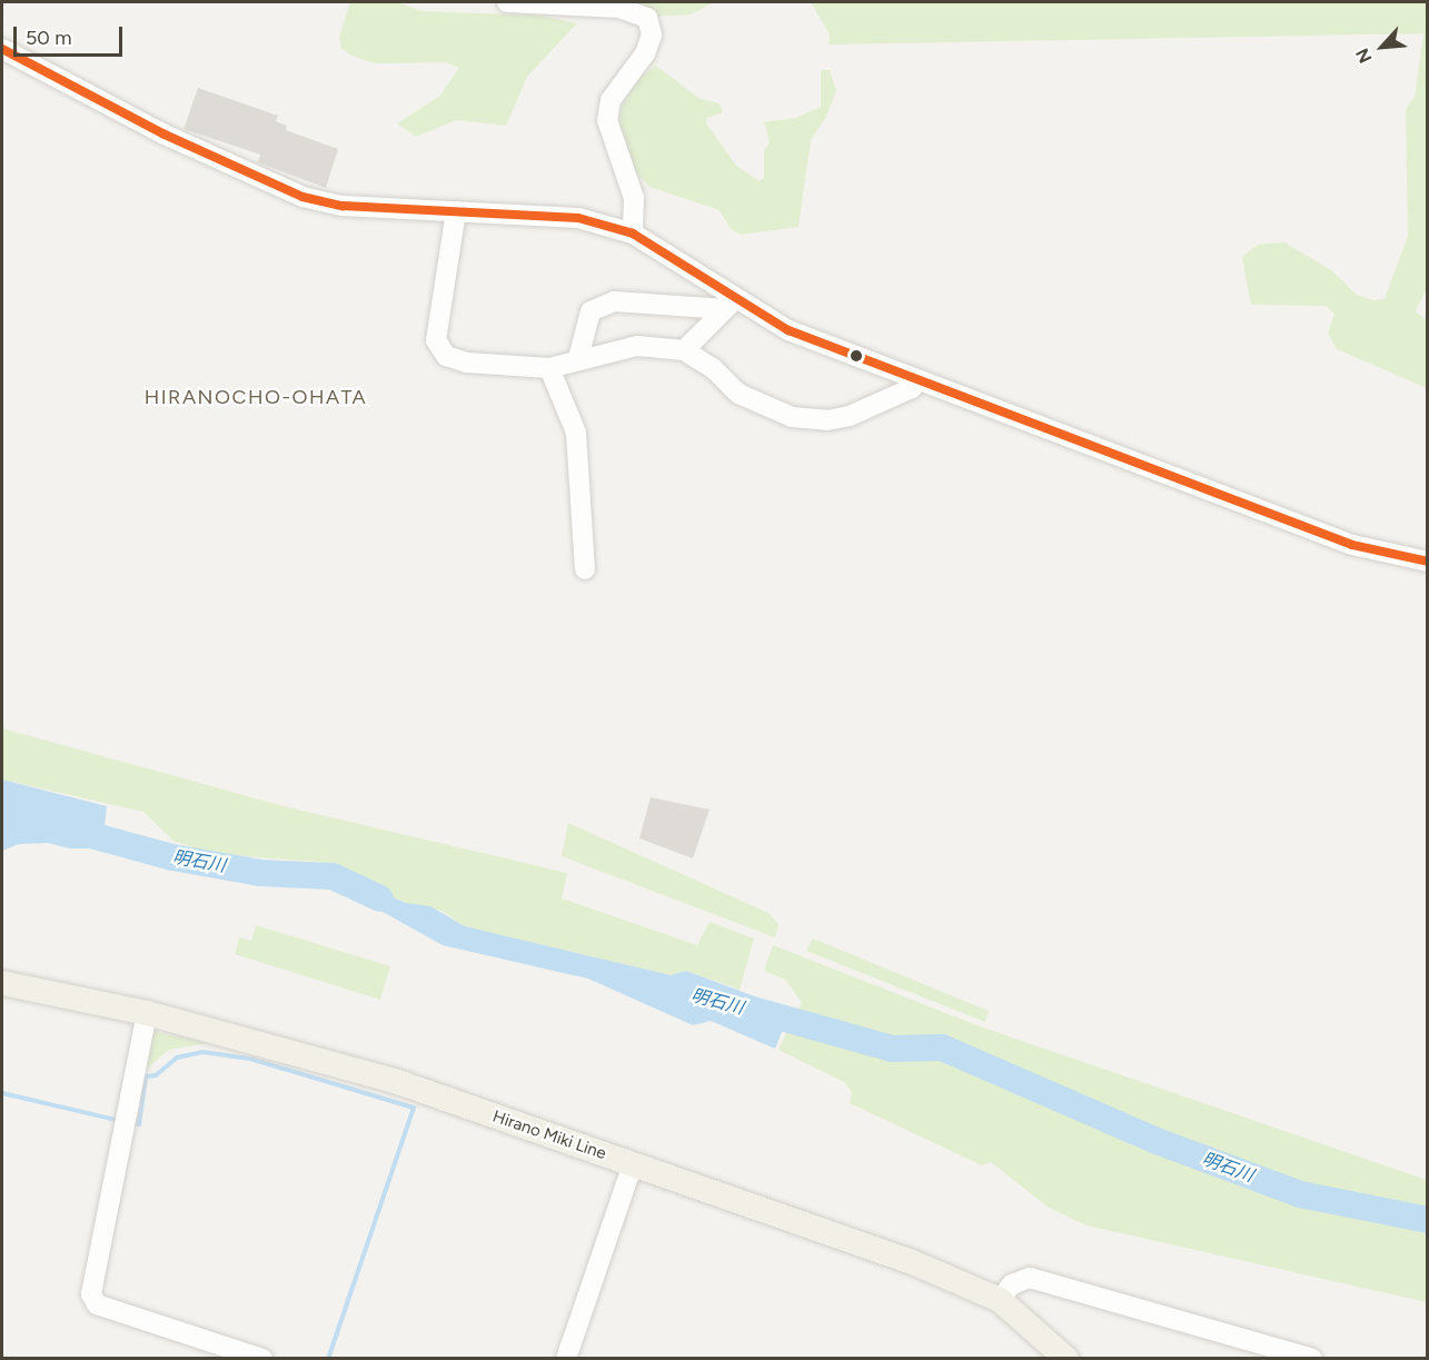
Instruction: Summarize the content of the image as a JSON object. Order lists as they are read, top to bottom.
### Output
{
  "streets": {
    "main road": ["Hirano Miki Line"]
  },
  "districts": ["HIRANOCHO-OHATA"],
  "water": ["明石川"],
  "scale_bar": "50 m",
  "north": "bottom left"
}
